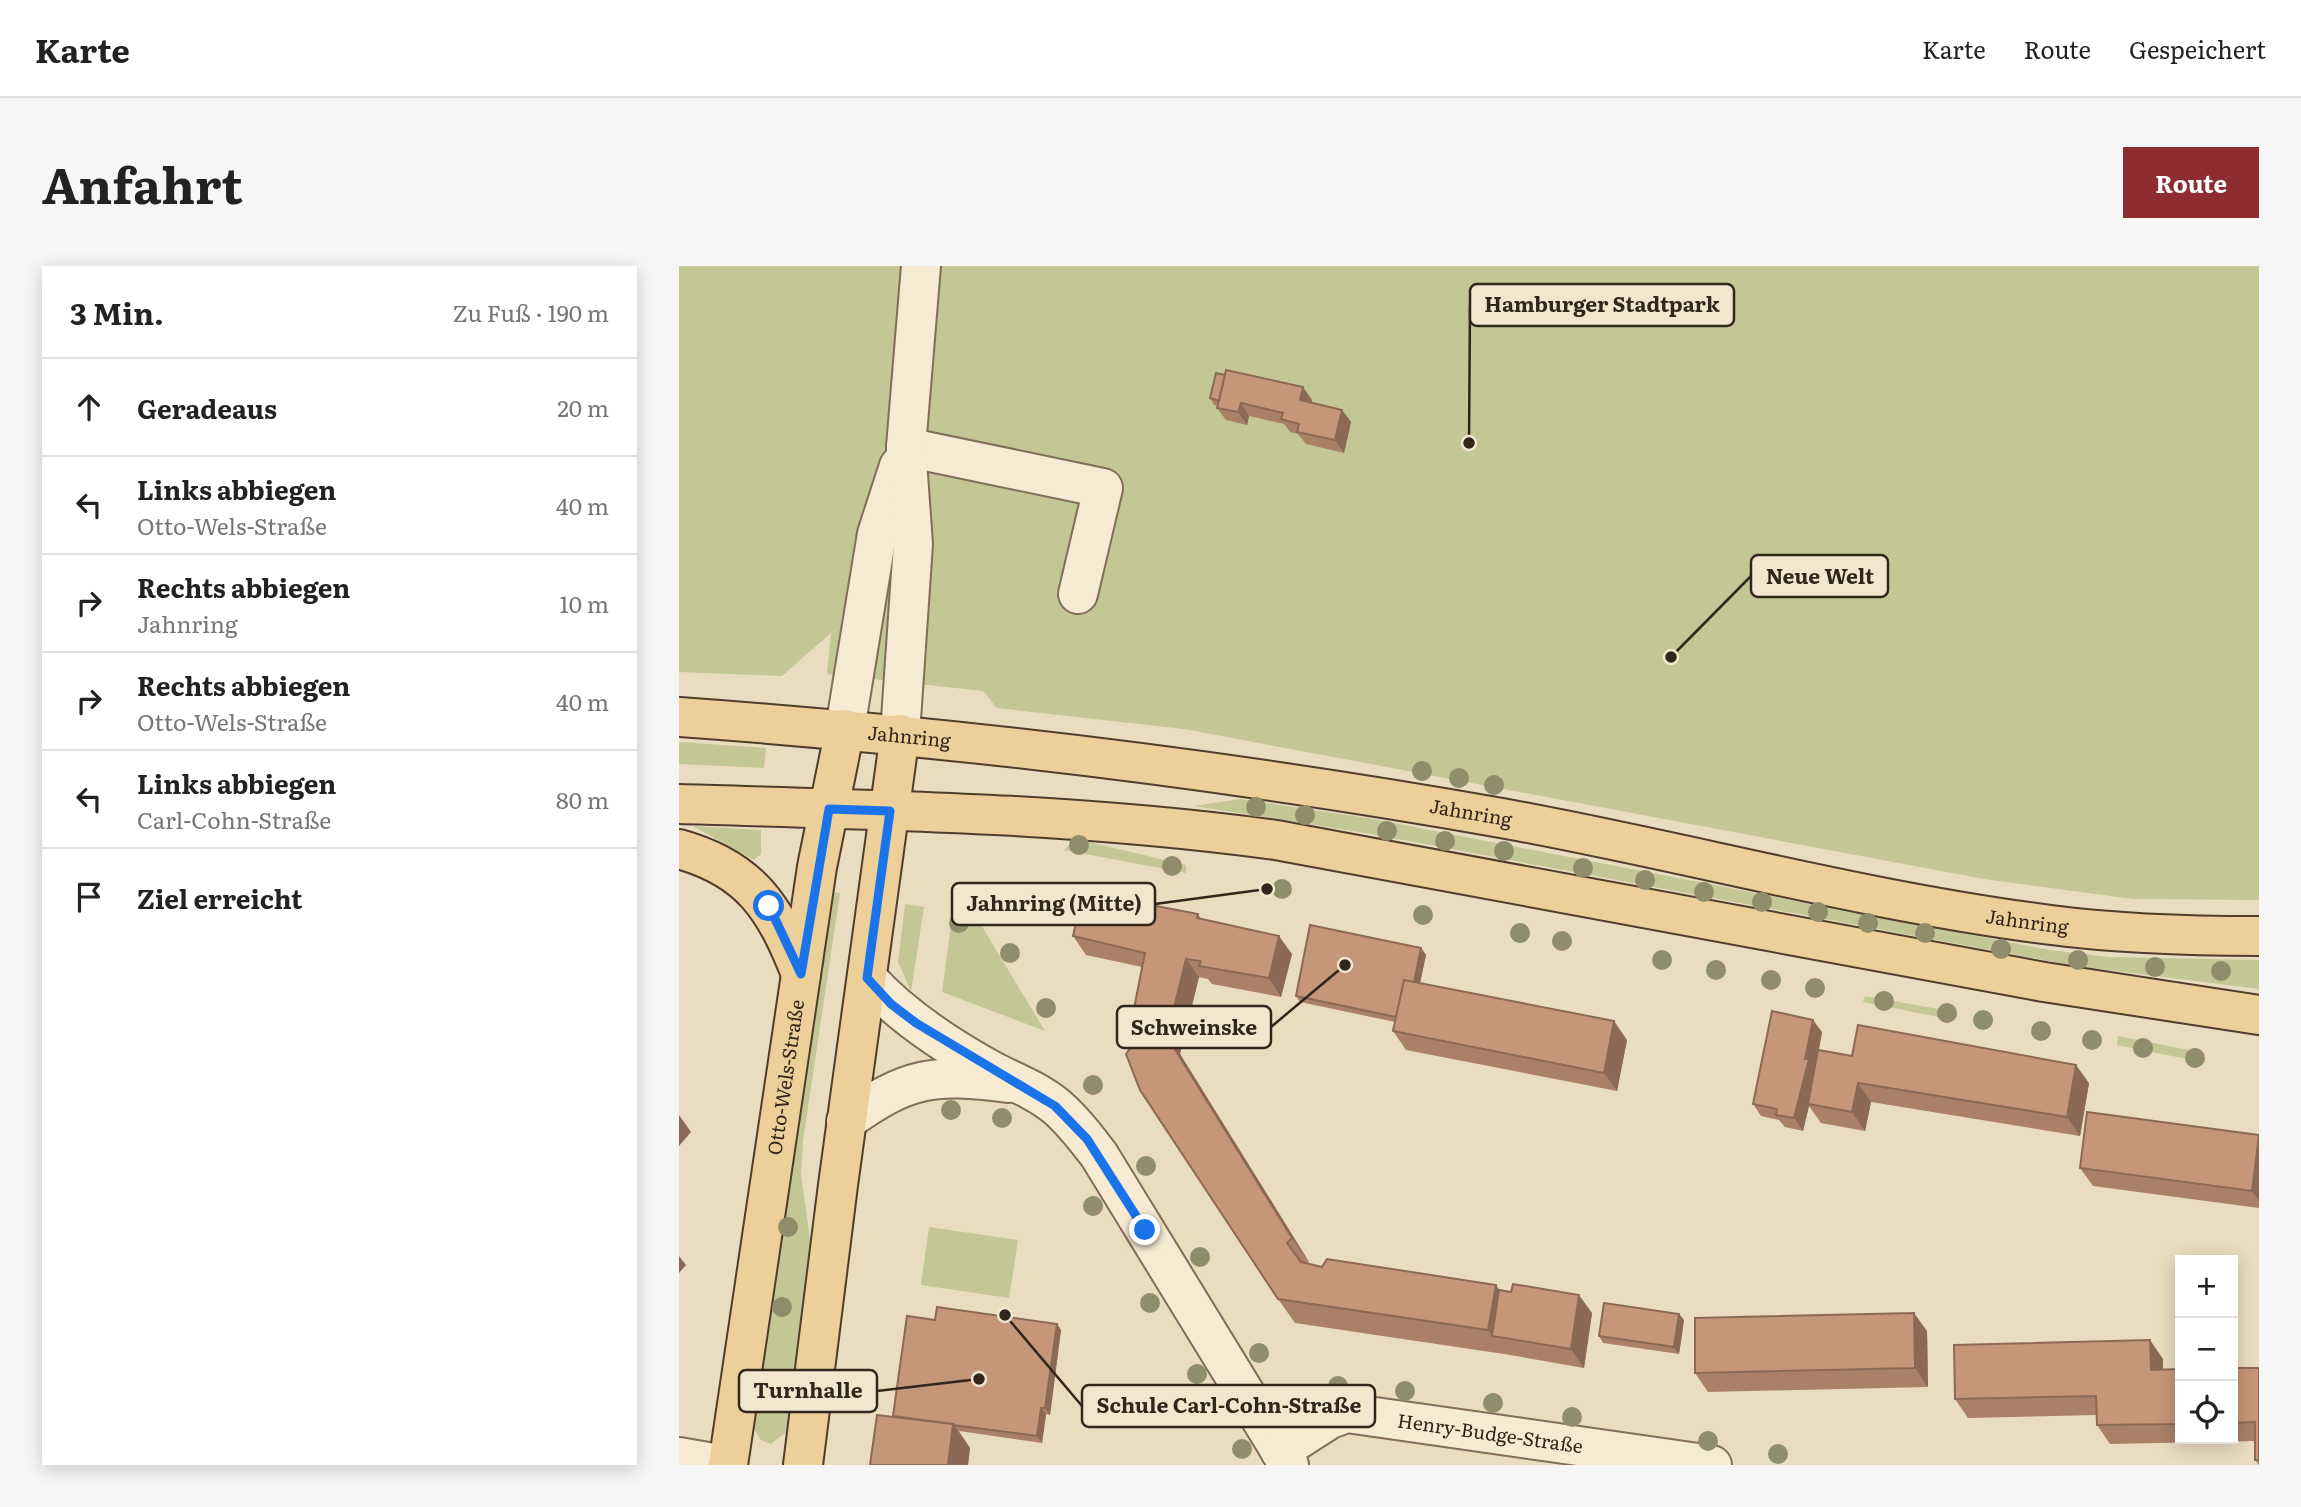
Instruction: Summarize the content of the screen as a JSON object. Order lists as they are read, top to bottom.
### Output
{
  "streets": {
    "main road": ["Jahnring", "Otto-Wels-Straße"],
    "street": ["Henry-Budge-Straße"]
  },
  "crossings": [
    ["Jahnring", "Otto-Wels-Straße"]
  ],
  "places": [
    "Hamburger Stadtpark",
    "Neue Welt",
    "Jahnring (Mitte)",
    "Schweinske",
    "Schule Carl-Cohn-Straße",
    "Turnhalle"
  ],
  "page": {
    "header": "Karte",
    "nav": ["Karte", "Route", "Gespeichert"],
    "title": "Anfahrt",
    "buttons": "Route",
    "heading": ["3 Min.", "Zu Fuß · 190 m"],
    "list": [
      ["Geradeaus", "20 m"],
      ["Links abbiegen", "Otto-Wels-Straße", "40 m"],
      ["Rechts abbiegen", "Jahnring", "10 m"],
      ["Rechts abbiegen", "Otto-Wels-Straße", "40 m"],
      ["Links abbiegen", "Carl-Cohn-Straße", "80 m"],
      "Ziel erreicht"
    ],
    "map_buttons": ["+", "−"]
  }
}
